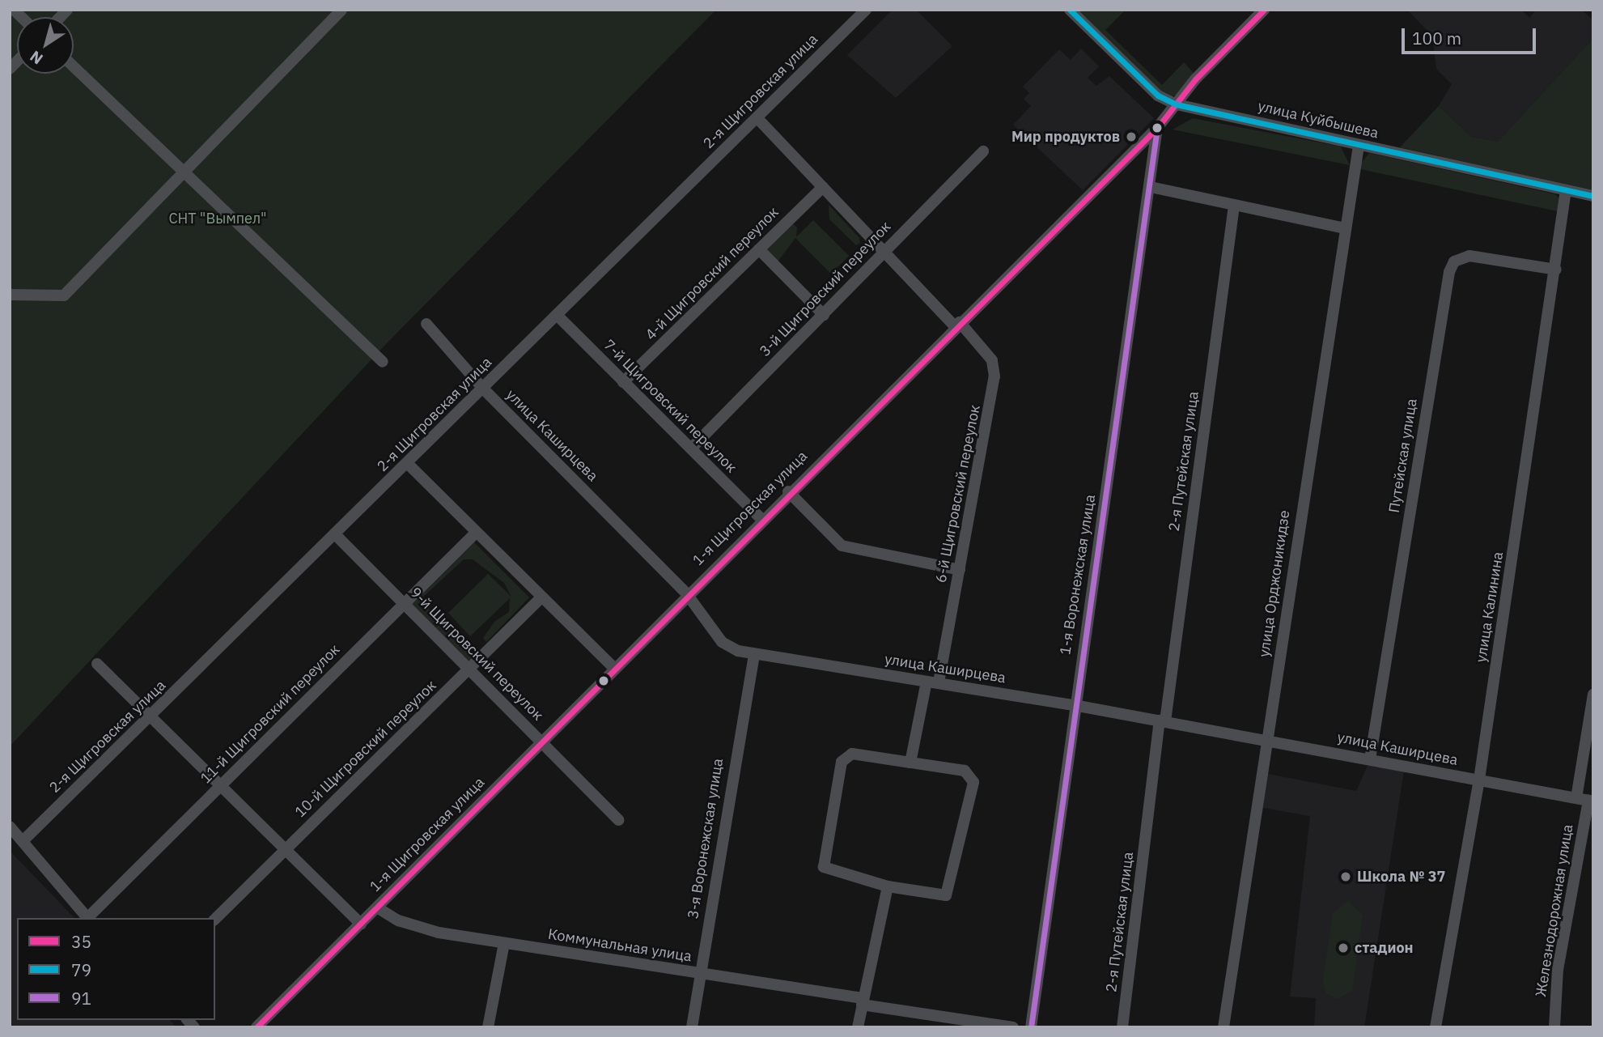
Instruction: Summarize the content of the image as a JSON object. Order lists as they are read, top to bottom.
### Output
{
  "streets": {
    "street": [
      "2-я Щигровская улица",
      "улица Куйбышева",
      "4-й Щигровский переулок",
      "3-й Щигровский переулок",
      "7-й Щигровский переулок",
      "улица Каширцева",
      "Путейская улица",
      "2-я Путейская улица",
      "6-й Щигровский переулок",
      "1-я Щигровская улица",
      "1-я Воронежская улица",
      "улица Орджоникидзе",
      "улица Калинина",
      "9-й Щигровский переулок",
      "11-й Щигровский переулок",
      "10-й Щигровский переулок",
      "3-я Воронежская улица",
      "Железнодорожная улица",
      "Коммунальная улица"
    ]
  },
  "crossings": [
    ["2-я Щигровская улица", "7-й Щигровский переулок"],
    ["2-я Щигровская улица", "улица Каширцева"],
    ["2-я Щигровская улица", "6-й Щигровский переулок"],
    ["2-я Щигровская улица", "9-й Щигровский переулок"],
    ["улица Куйбышева", "1-я Щигровская улица"],
    ["улица Куйбышева", "улица Орджоникидзе"],
    ["улица Куйбышева", "улица Калинина"],
    ["4-й Щигровский переулок", "7-й Щигровский переулок"],
    ["4-й Щигровский переулок", "6-й Щигровский переулок"],
    ["3-й Щигровский переулок", "7-й Щигровский переулок"],
    ["3-й Щигровский переулок", "6-й Щигровский переулок"],
    ["7-й Щигровский переулок", "1-я Щигровская улица"],
    ["улица Каширцева", "Путейская улица"],
    ["улица Каширцева", "2-я Путейская улица"],
    ["улица Каширцева", "6-й Щигровский переулок"],
    ["улица Каширцева", "1-я Щигровская улица"],
    ["улица Каширцева", "1-я Воронежская улица"],
    ["улица Каширцева", "улица Орджоникидзе"],
    ["улица Каширцева", "улица Калинина"],
    ["улица Каширцева", "3-я Воронежская улица"],
    ["улица Каширцева", "Железнодорожная улица"],
    ["Путейская улица", "улица Калинина"],
    ["6-й Щигровский переулок", "1-я Щигровская улица"],
    ["1-я Щигровская улица", "1-я Воронежская улица"],
    ["1-я Щигровская улица", "9-й Щигровский переулок"],
    ["1-я Щигровская улица", "Коммунальная улица"],
    ["9-й Щигровский переулок", "11-й Щигровский переулок"],
    ["9-й Щигровский переулок", "10-й Щигровский переулок"],
    ["3-я Воронежская улица", "Коммунальная улица"]
  ],
  "parks": ["СНТ \"Вымпел\""],
  "places": ["Мир продуктов", "Школа № 37", "стадион"],
  "lines": ["transit line 35", "transit line 79", "transit line 91"],
  "legend": ["35", "79", "91"],
  "scale_bar": "100 m",
  "north": "bottom left"
}
